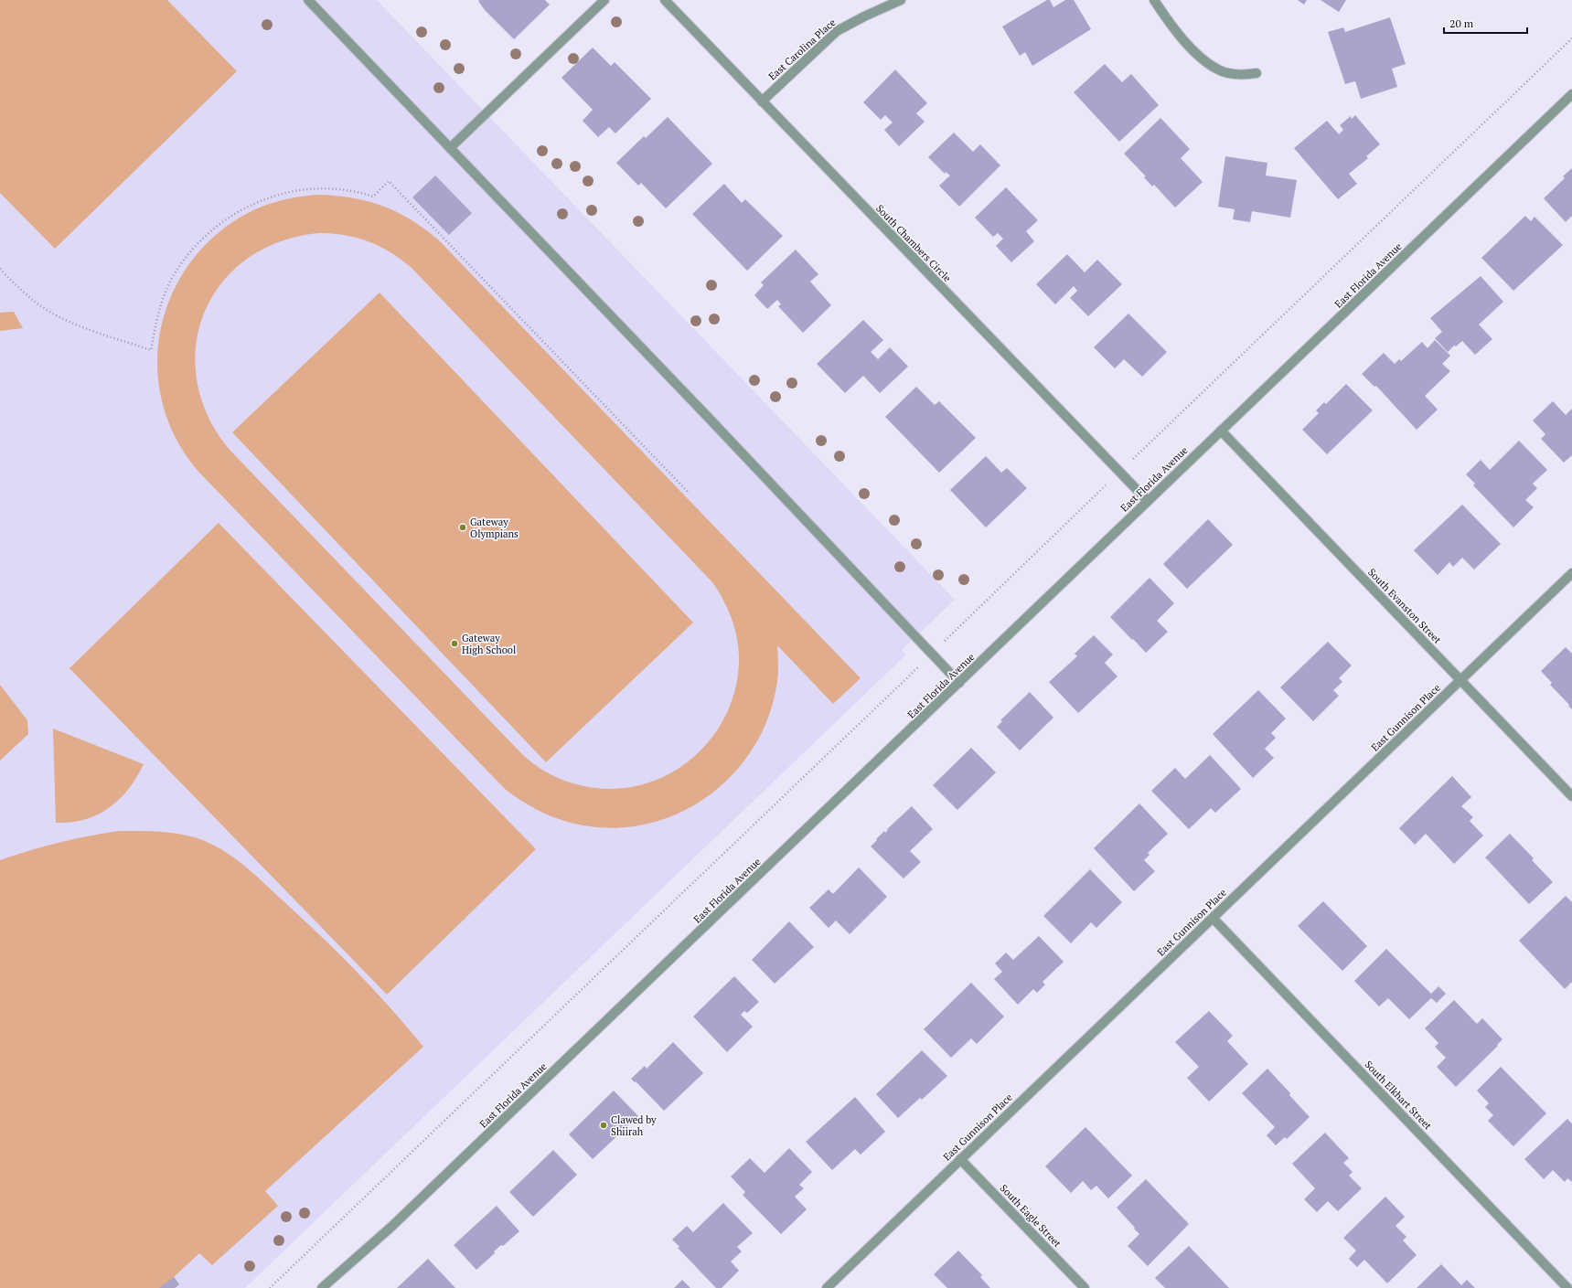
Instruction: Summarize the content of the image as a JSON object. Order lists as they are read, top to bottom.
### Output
{
  "streets": {
    "street": [
      "East Carolina Place",
      "South Chambers Circle",
      "East Florida Avenue",
      "South Evanston Street",
      "East Gunnison Place",
      "South Elkhart Street",
      "South Eagle Street"
    ]
  },
  "crossings": [
    ["East Carolina Place", "South Chambers Circle"],
    ["South Chambers Circle", "East Florida Avenue"],
    ["East Florida Avenue", "South Evanston Street"],
    ["South Evanston Street", "East Gunnison Place"],
    ["East Gunnison Place", "South Elkhart Street"],
    ["East Gunnison Place", "South Eagle Street"]
  ],
  "places": ["Gateway Olympians", "Gateway High School", "Clawed by Shiirah"],
  "scale_bar": "20 m"
}
